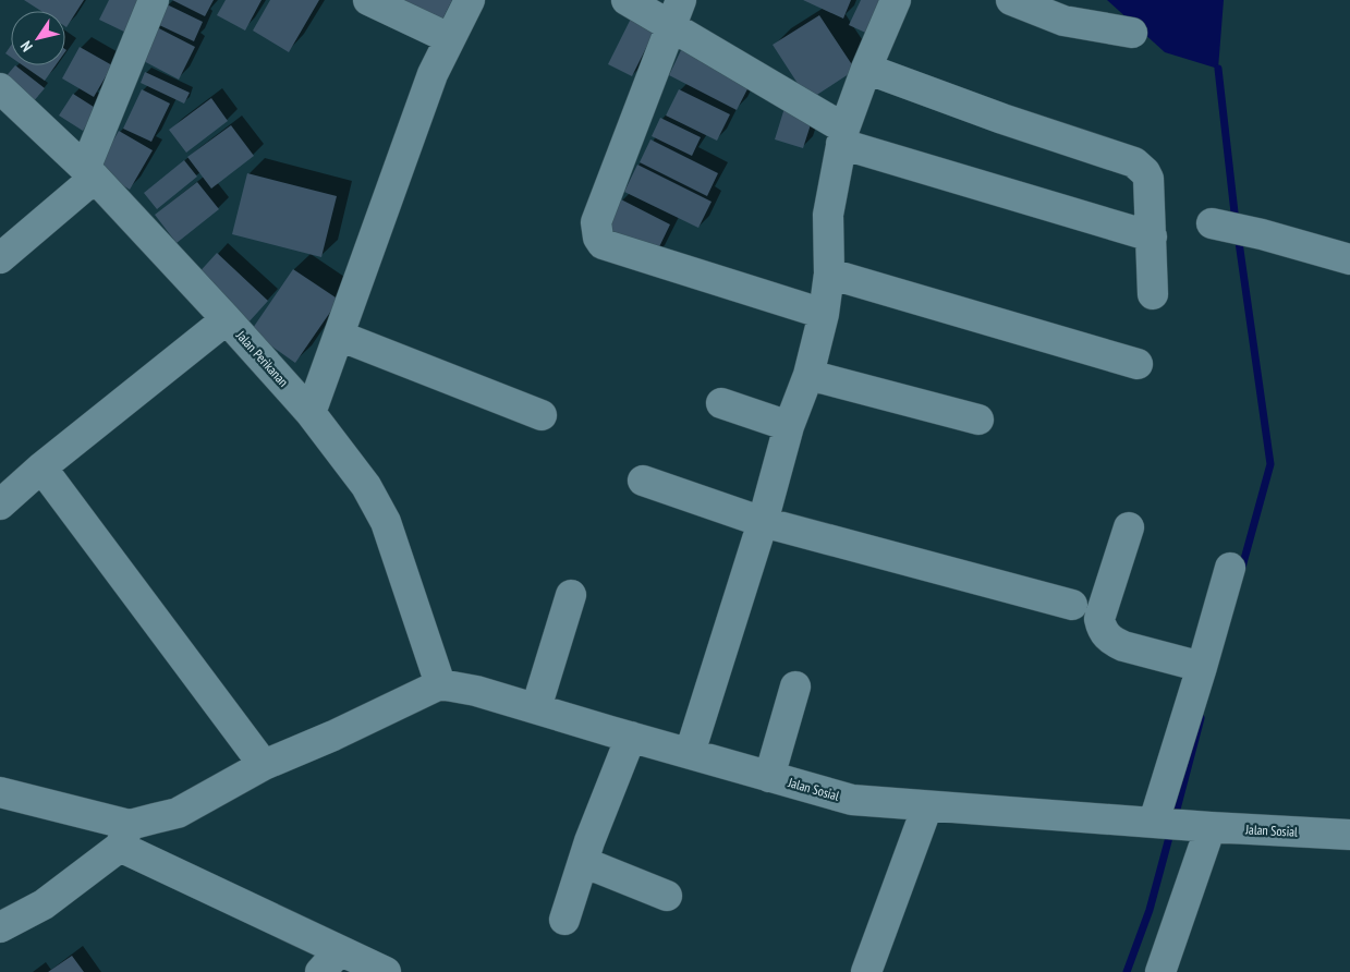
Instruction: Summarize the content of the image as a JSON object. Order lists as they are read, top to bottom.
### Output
{
  "streets": {
    "street": ["Jalan Perikanan", "Jalan Sosial"]
  },
  "crossings": [
    ["Jalan Perikanan", "Jalan Sosial"]
  ],
  "north": "bottom left"
}
